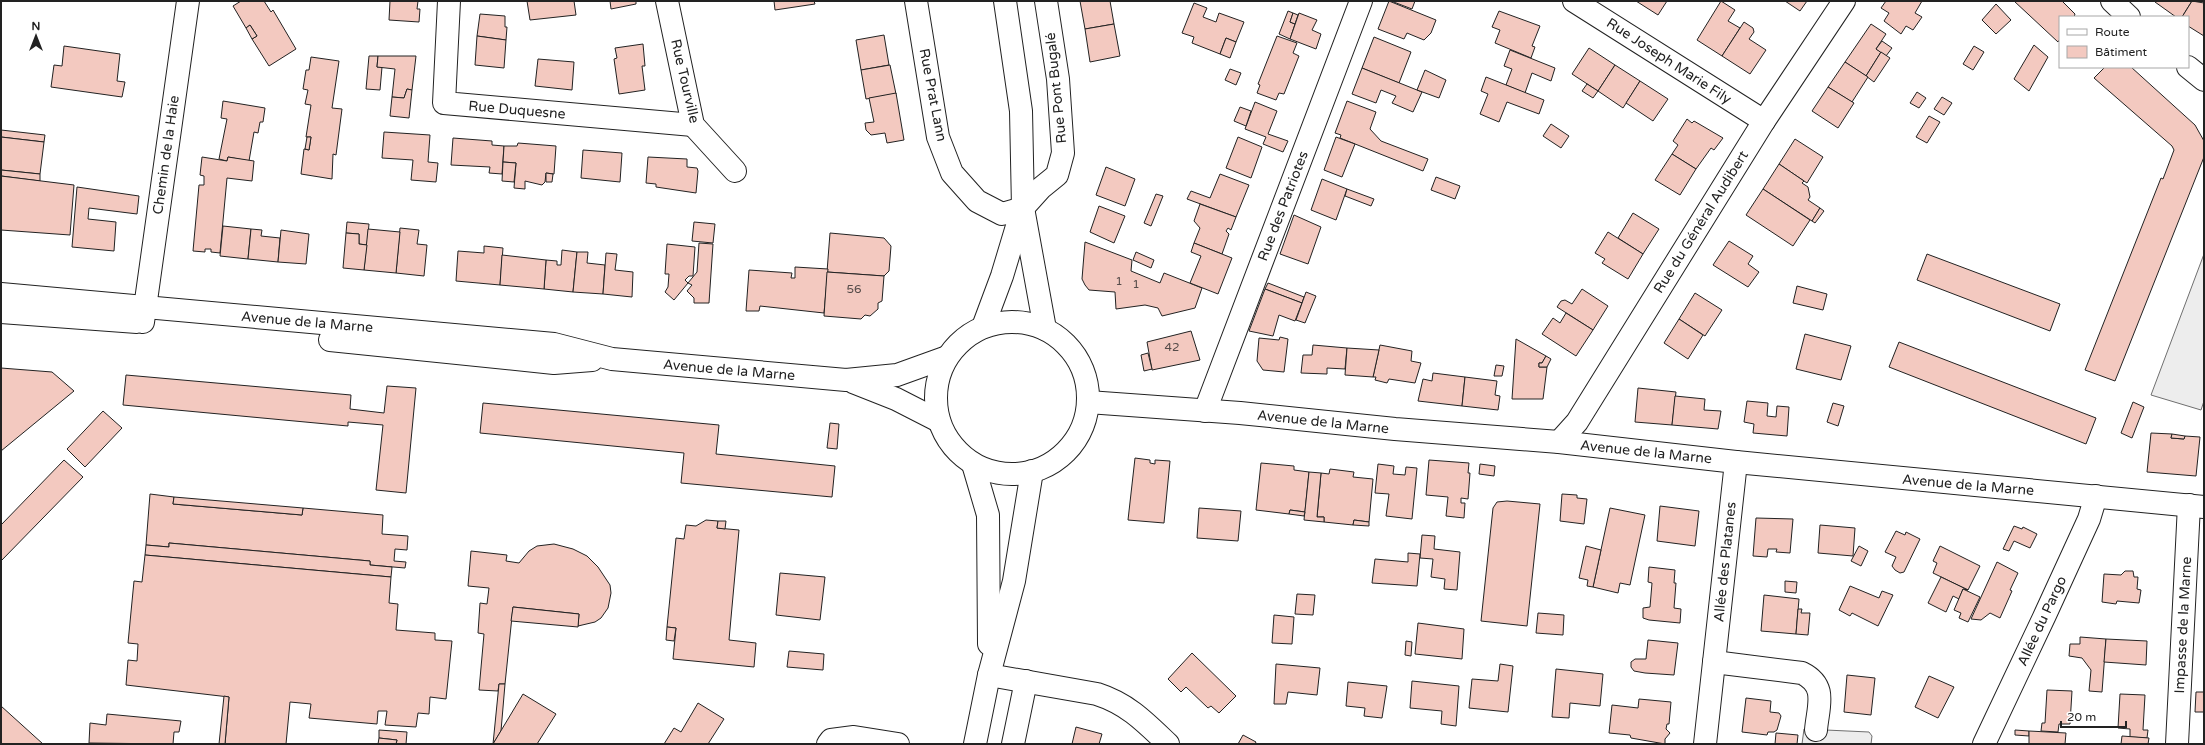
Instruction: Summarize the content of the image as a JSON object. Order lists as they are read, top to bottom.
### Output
{
  "streets": {
    "street": [
      "Rue Joseph Marie Fily",
      "Rue Tourville",
      "Rue Pont Bugalé",
      "Rue Prat Lann",
      "Rue Duquesne",
      "Chemin de la Haie",
      "Rue des Patriotes",
      "Rue du Général Audibert",
      "Avenue de la Marne",
      "Allée des Platanes",
      "Allée du Pargo",
      "Impasse de la Marne"
    ]
  },
  "crossings": [
    ["Rue Joseph Marie Fily", "Rue du Général Audibert"],
    ["Rue Tourville", "Rue Duquesne"],
    ["Rue Pont Bugalé", "Rue Prat Lann"],
    ["Chemin de la Haie", "Avenue de la Marne"],
    ["Rue des Patriotes", "Avenue de la Marne"],
    ["Rue du Général Audibert", "Avenue de la Marne"],
    ["Avenue de la Marne", "Allée des Platanes"],
    ["Avenue de la Marne", "Allée du Pargo"],
    ["Avenue de la Marne", "Impasse de la Marne"]
  ],
  "house_numbers": [
    "1",
    "1",
    "56",
    "42"
  ],
  "legend": ["Route", "Bâtiment"],
  "scale_bar": "20 m",
  "north": "top"
}
